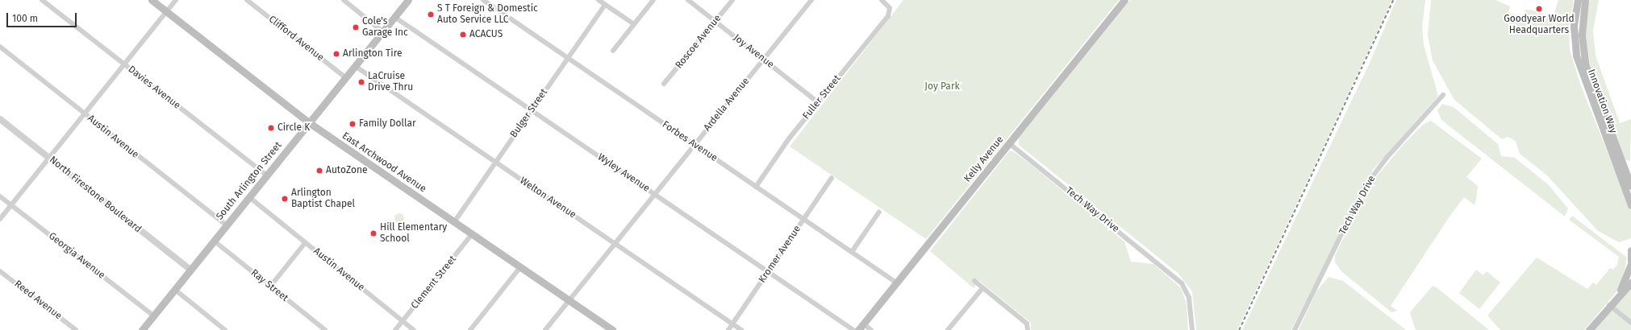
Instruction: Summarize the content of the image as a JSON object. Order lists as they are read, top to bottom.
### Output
{
  "streets": {
    "main road": [
      "Innovation Way",
      "Kelly Avenue",
      "East Archwood Avenue",
      "South Arlington Street"
    ],
    "street": [
      "Clifford Avenue",
      "Roscoe Avenue",
      "Joy Avenue",
      "Davies Avenue",
      "Fuller Street",
      "Ardella Avenue",
      "Bulger Street",
      "Austin Avenue",
      "Forbes Avenue",
      "Wyley Avenue",
      "North Firestone Boulevard",
      "Welton Avenue",
      "Tech Way Drive",
      "Kromer Avenue",
      "Georgia Avenue",
      "Clement Street",
      "Ray Street",
      "Reed Avenue"
    ]
  },
  "crossings": [
    ["Clifford Avenue", "South Arlington Street"],
    ["Roscoe Avenue", "Joy Avenue"],
    ["Joy Avenue", "Fuller Street"],
    ["Joy Avenue", "Ardella Avenue"],
    ["Davies Avenue", "South Arlington Street"],
    ["Fuller Street", "Forbes Avenue"],
    ["Ardella Avenue", "Forbes Avenue"],
    ["Ardella Avenue", "East Archwood Avenue"],
    ["Ardella Avenue", "Wyley Avenue"],
    ["Ardella Avenue", "Welton Avenue"],
    ["Bulger Street", "Forbes Avenue"],
    ["Bulger Street", "East Archwood Avenue"],
    ["Bulger Street", "Wyley Avenue"],
    ["Bulger Street", "Welton Avenue"],
    ["Austin Avenue", "South Arlington Street"],
    ["Austin Avenue", "Clement Street"],
    ["Forbes Avenue", "Kelly Avenue"],
    ["Forbes Avenue", "Kromer Avenue"],
    ["Kelly Avenue", "Tech Way Drive"],
    ["East Archwood Avenue", "South Arlington Street"],
    ["East Archwood Avenue", "Clement Street"],
    ["Wyley Avenue", "South Arlington Street"],
    ["Wyley Avenue", "Kromer Avenue"],
    ["South Arlington Street", "North Firestone Boulevard"],
    ["South Arlington Street", "Welton Avenue"],
    ["South Arlington Street", "Georgia Avenue"],
    ["South Arlington Street", "Ray Street"],
    ["Welton Avenue", "Kromer Avenue"]
  ],
  "parks": ["Joy Park"],
  "places": [
    "Goodyear World Headquarters",
    "S T Foreign & Domestic Auto Service LLC",
    "Cole's Garage Inc",
    "ACACUS",
    "Arlington Tire",
    "LaCruise Drive Thru",
    "Family Dollar",
    "Circle K",
    "AutoZone",
    "Arlington Baptist Chapel",
    "Hill Elementary School"
  ],
  "scale_bar": "100 m"
}
